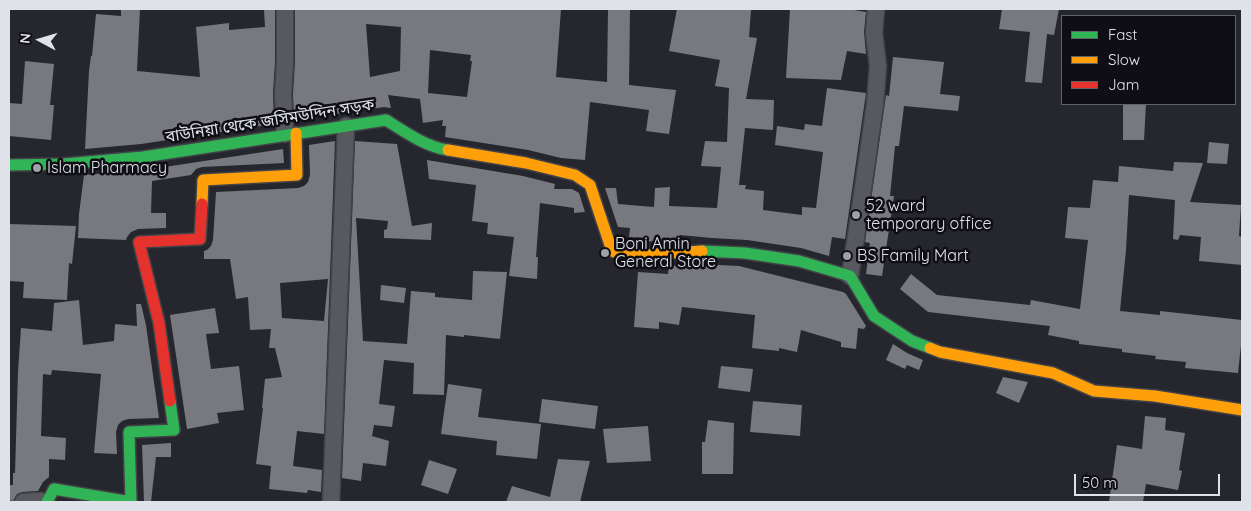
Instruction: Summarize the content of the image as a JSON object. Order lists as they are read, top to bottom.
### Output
{
  "streets": {
    "street": ["বাউনিয়া থেকে জসিমউদ্দিন সড়ক"]
  },
  "places": [
    "Islam Pharmacy",
    "52 ward temporary office",
    "Boni Amin General Store",
    "BS Family Mart"
  ],
  "legend": ["Fast", "Slow", "Jam"],
  "scale_bar": "50 m",
  "north": "left"
}
